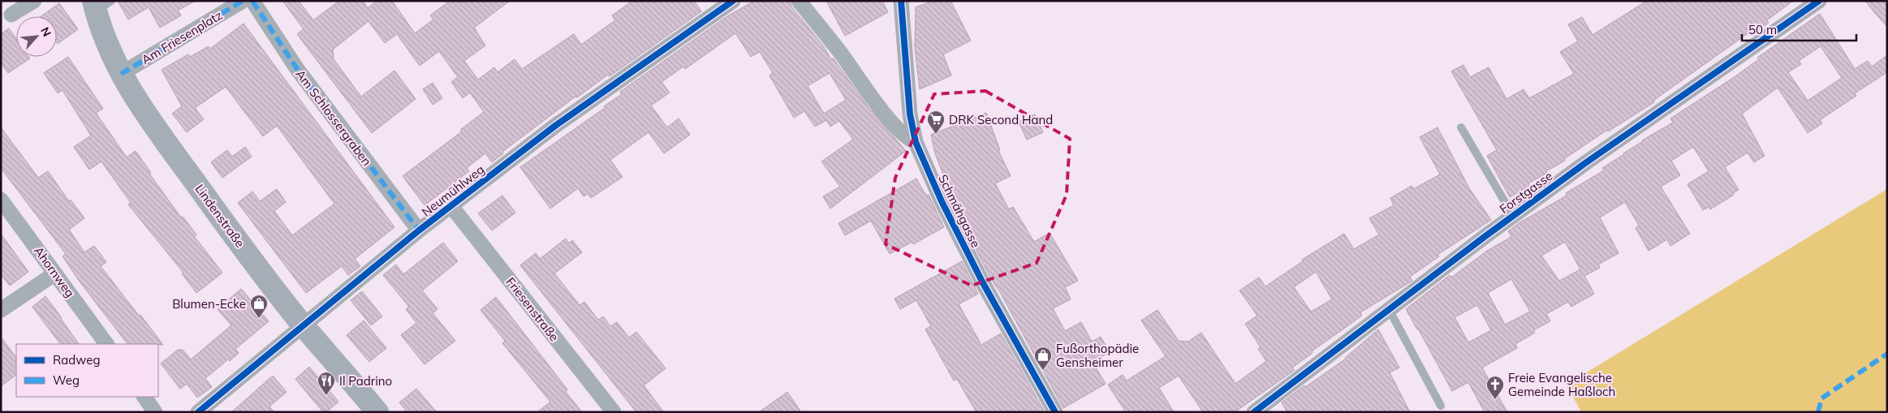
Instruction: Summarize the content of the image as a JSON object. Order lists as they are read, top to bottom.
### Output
{
  "streets": {
    "main road": ["Lindenstraße"],
    "street": [
      "Am Friesenplatz",
      "Am Schlossergraben",
      "Neumühlweg",
      "Forstgasse",
      "Schmähgasse",
      "Ahornweg",
      "Friesenstraße"
    ]
  },
  "crossings": [
    ["Am Friesenplatz", "Lindenstraße"],
    ["Am Schlossergraben", "Neumühlweg"],
    ["Neumühlweg", "Lindenstraße"],
    ["Neumühlweg", "Friesenstraße"]
  ],
  "places": {
    "supermarket": ["DRK Second Hand"],
    "shop": ["Blumen-Ecke", "Fußorthopädie Gensheimer"],
    "restaurant": ["Il Padrino"],
    "church": ["Freie Evangelische Gemeinde Haßloch"]
  },
  "legend": ["Radweg", "Weg"],
  "scale_bar": "50 m",
  "north": "top right"
}
